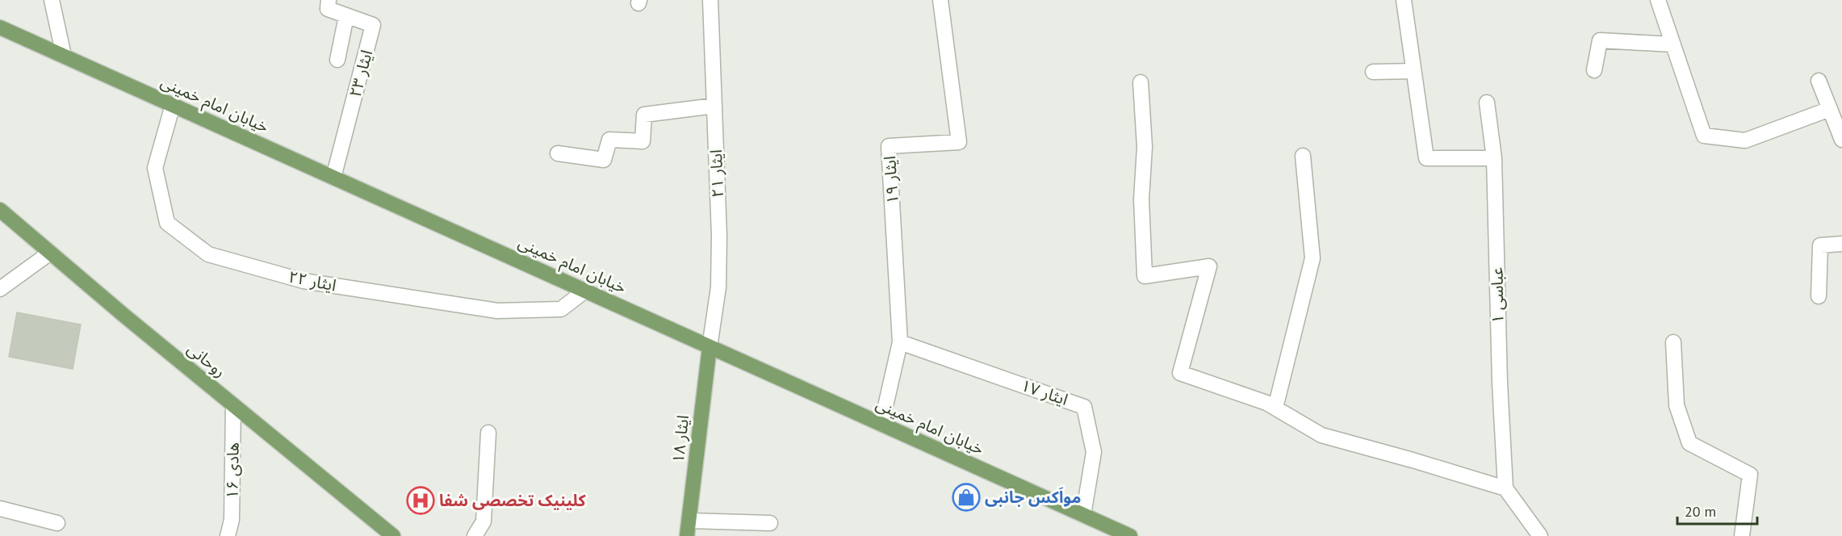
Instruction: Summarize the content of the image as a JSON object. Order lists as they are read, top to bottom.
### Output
{
  "streets": {
    "main road": ["خیابان امام خمینی", "روحانی", "ایثار ۱۸"],
    "street": [
      "ایثار ۲۳",
      "ایثار ۲۱",
      "ایثار ١٩",
      "ایثار ۲۲",
      "عباسی ۱",
      "ایثار ۱۷",
      "هادی ۱۶"
    ]
  },
  "crossings": [
    ["ایثار ۲۳", "خیابان امام خمینی"],
    ["خیابان امام خمینی", "ایثار ۲۱"],
    ["خیابان امام خمینی", "ایثار ١٩"],
    ["خیابان امام خمینی", "ایثار ۲۲"],
    ["خیابان امام خمینی", "ایثار ۱۷"],
    ["خیابان امام خمینی", "ایثار ۱۸"],
    ["ایثار ۲۱", "ایثار ۱۸"],
    ["ایثار ١٩", "ایثار ۱۷"],
    ["روحانی", "هادی ۱۶"]
  ],
  "places": {
    "shop": ["مواَکس جانبی"],
    "hospital": ["کلینیک تخصصی شفا"]
  },
  "scale_bar": "20 m"
}
